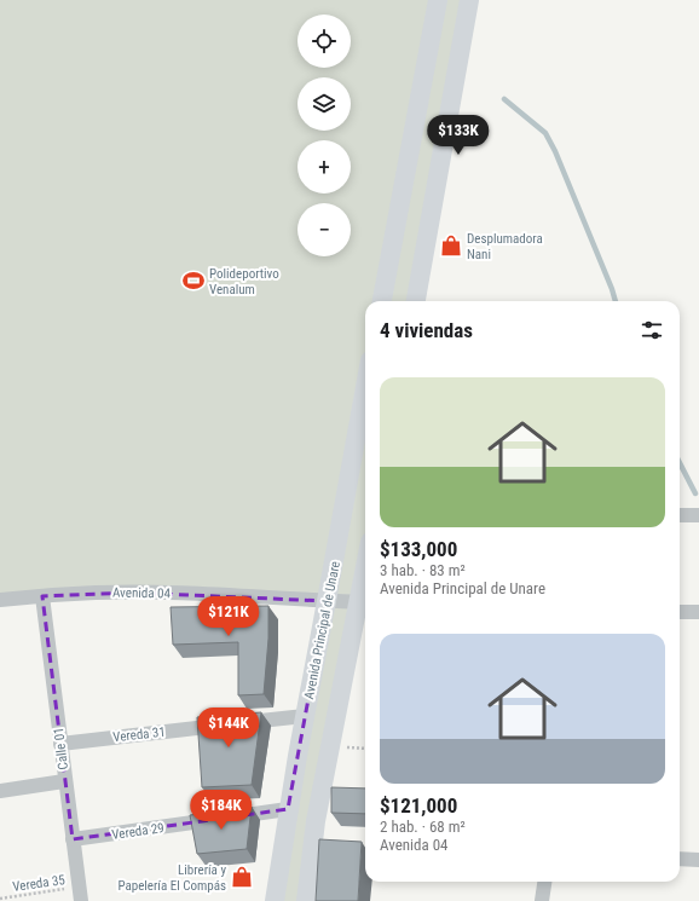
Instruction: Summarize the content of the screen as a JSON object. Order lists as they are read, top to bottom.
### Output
{
  "streets": {
    "street": [
      "Avenida 04",
      "Avenida Principal de Unare",
      "Vereda 31",
      "Calle 01",
      "Vereda 29"
    ],
    "path": ["Vereda 35"]
  },
  "crossings": [
    ["Avenida 04", "Avenida Principal de Unare"],
    ["Avenida 04", "Calle 01"],
    ["Avenida Principal de Unare", "Vereda 31"],
    ["Avenida Principal de Unare", "Vereda 29"],
    ["Vereda 31", "Calle 01"],
    ["Calle 01", "Vereda 29"],
    ["Calle 01", "Vereda 35"]
  ],
  "places": {
    "shop": ["Desplumadora Nani", "Librería y Papelería El Compás"],
    "sports": ["Polideportivo Venalum"]
  },
  "page": {
    "map_buttons": ["+", "−"],
    "price": [
      "$133K",
      "$121K",
      "$144K",
      "$184K"
    ],
    "heading": "4 viviendas",
    "list": [
      {
        "name": "$133,000",
        "note": "3 hab. · 83 m² · Avenida Principal de Unare"
      },
      {
        "name": "$121,000",
        "note": "2 hab. · 68 m² · Avenida 04"
      }
    ]
  }
}
